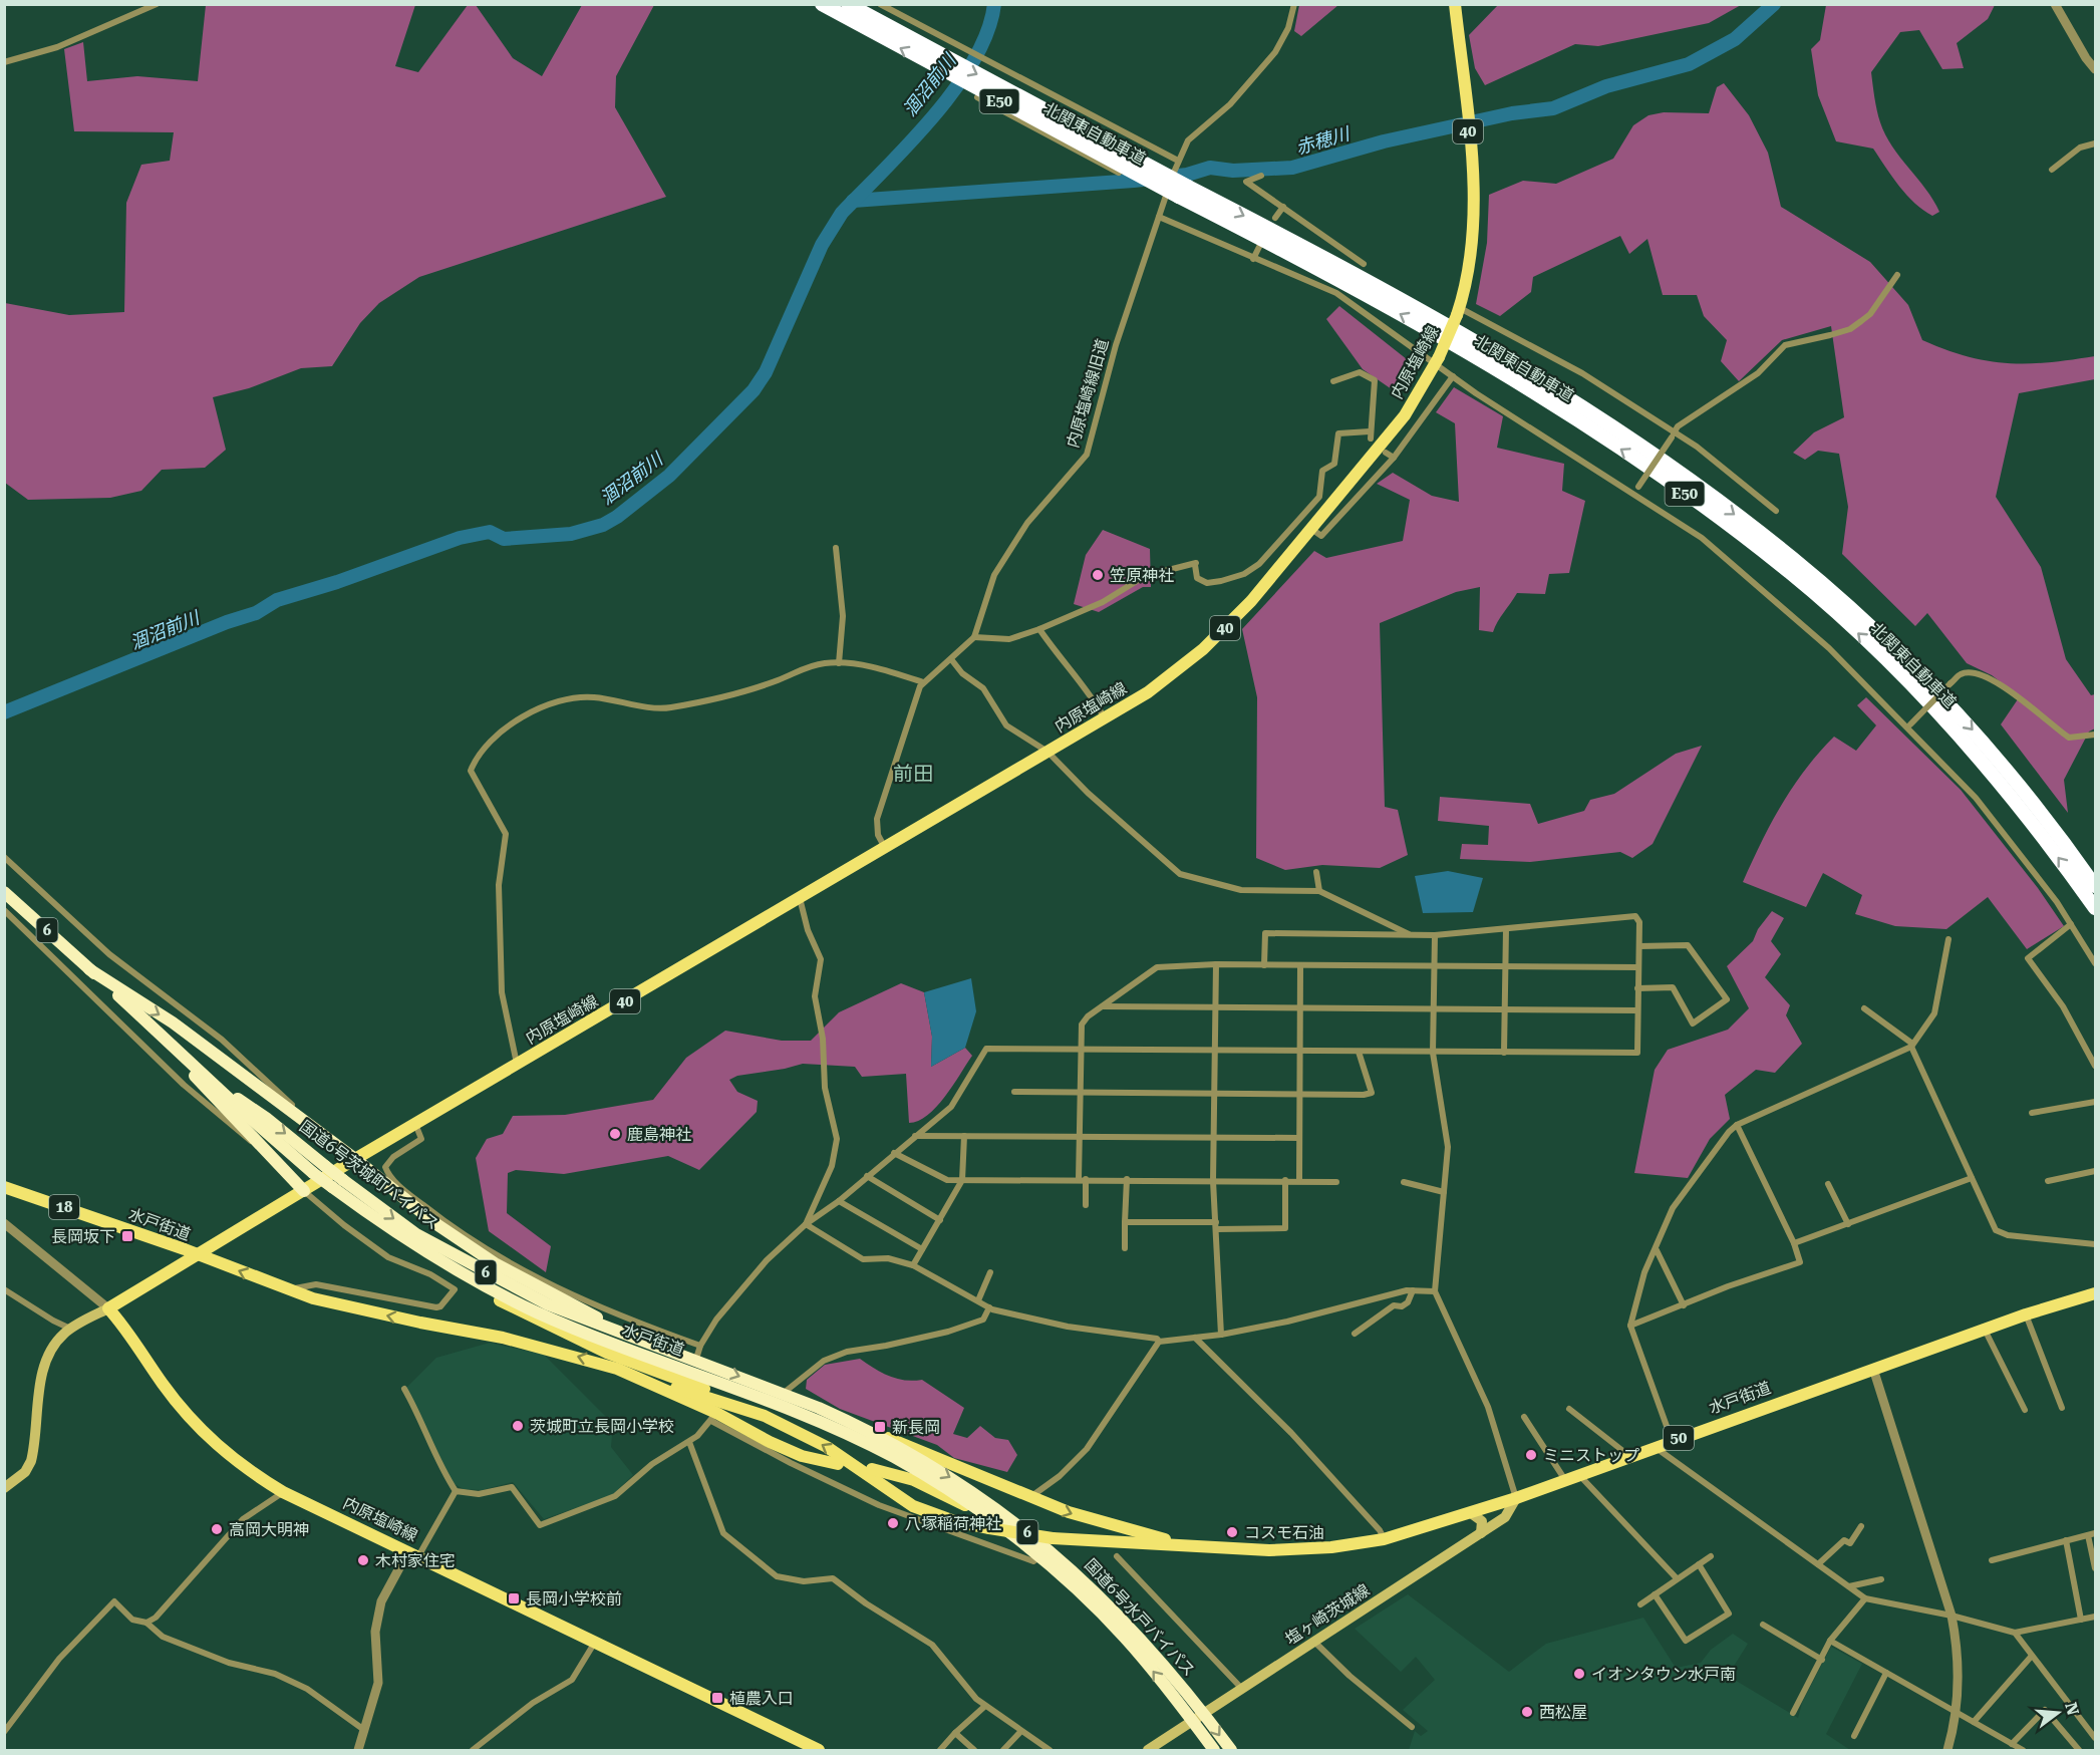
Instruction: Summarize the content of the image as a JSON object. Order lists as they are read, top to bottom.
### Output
{
  "streets": {
    "highway": [
      "E50",
      "北関東自動車道",
      "6",
      "国道6号茨城町バイパス",
      "水戸街道",
      "国道6号水戸バイパス"
    ],
    "main road": [
      "40",
      "内原塩崎線",
      "18",
      "50",
      "塩ヶ崎茨城線"
    ],
    "street": ["内原塩崎線旧道"]
  },
  "crossings": [
    ["40", "内原塩崎線"],
    ["40", "水戸街道"],
    ["内原塩崎線", "水戸街道"],
    ["国道6号茨城町バイパス", "水戸街道"],
    ["水戸街道", "塩ヶ崎茨城線"],
    ["水戸街道", "国道6号水戸バイパス"],
    ["塩ヶ崎茨城線", "国道6号水戸バイパス"]
  ],
  "districts": ["前田"],
  "water": ["涸沼前川", "赤穂川"],
  "places": {
    "other": [
      "笠原神社",
      "鹿島神社",
      "茨城町立長岡小学校",
      "ミニストップ",
      "八塚稲荷神社",
      "高岡大明神",
      "コスモ石油",
      "木村家住宅",
      "イオンタウン水戸南",
      "西松屋"
    ],
    "transit": [
      "長岡坂下",
      "新長岡",
      "長岡小学校前",
      "植農入口"
    ]
  },
  "north": "right"
}
